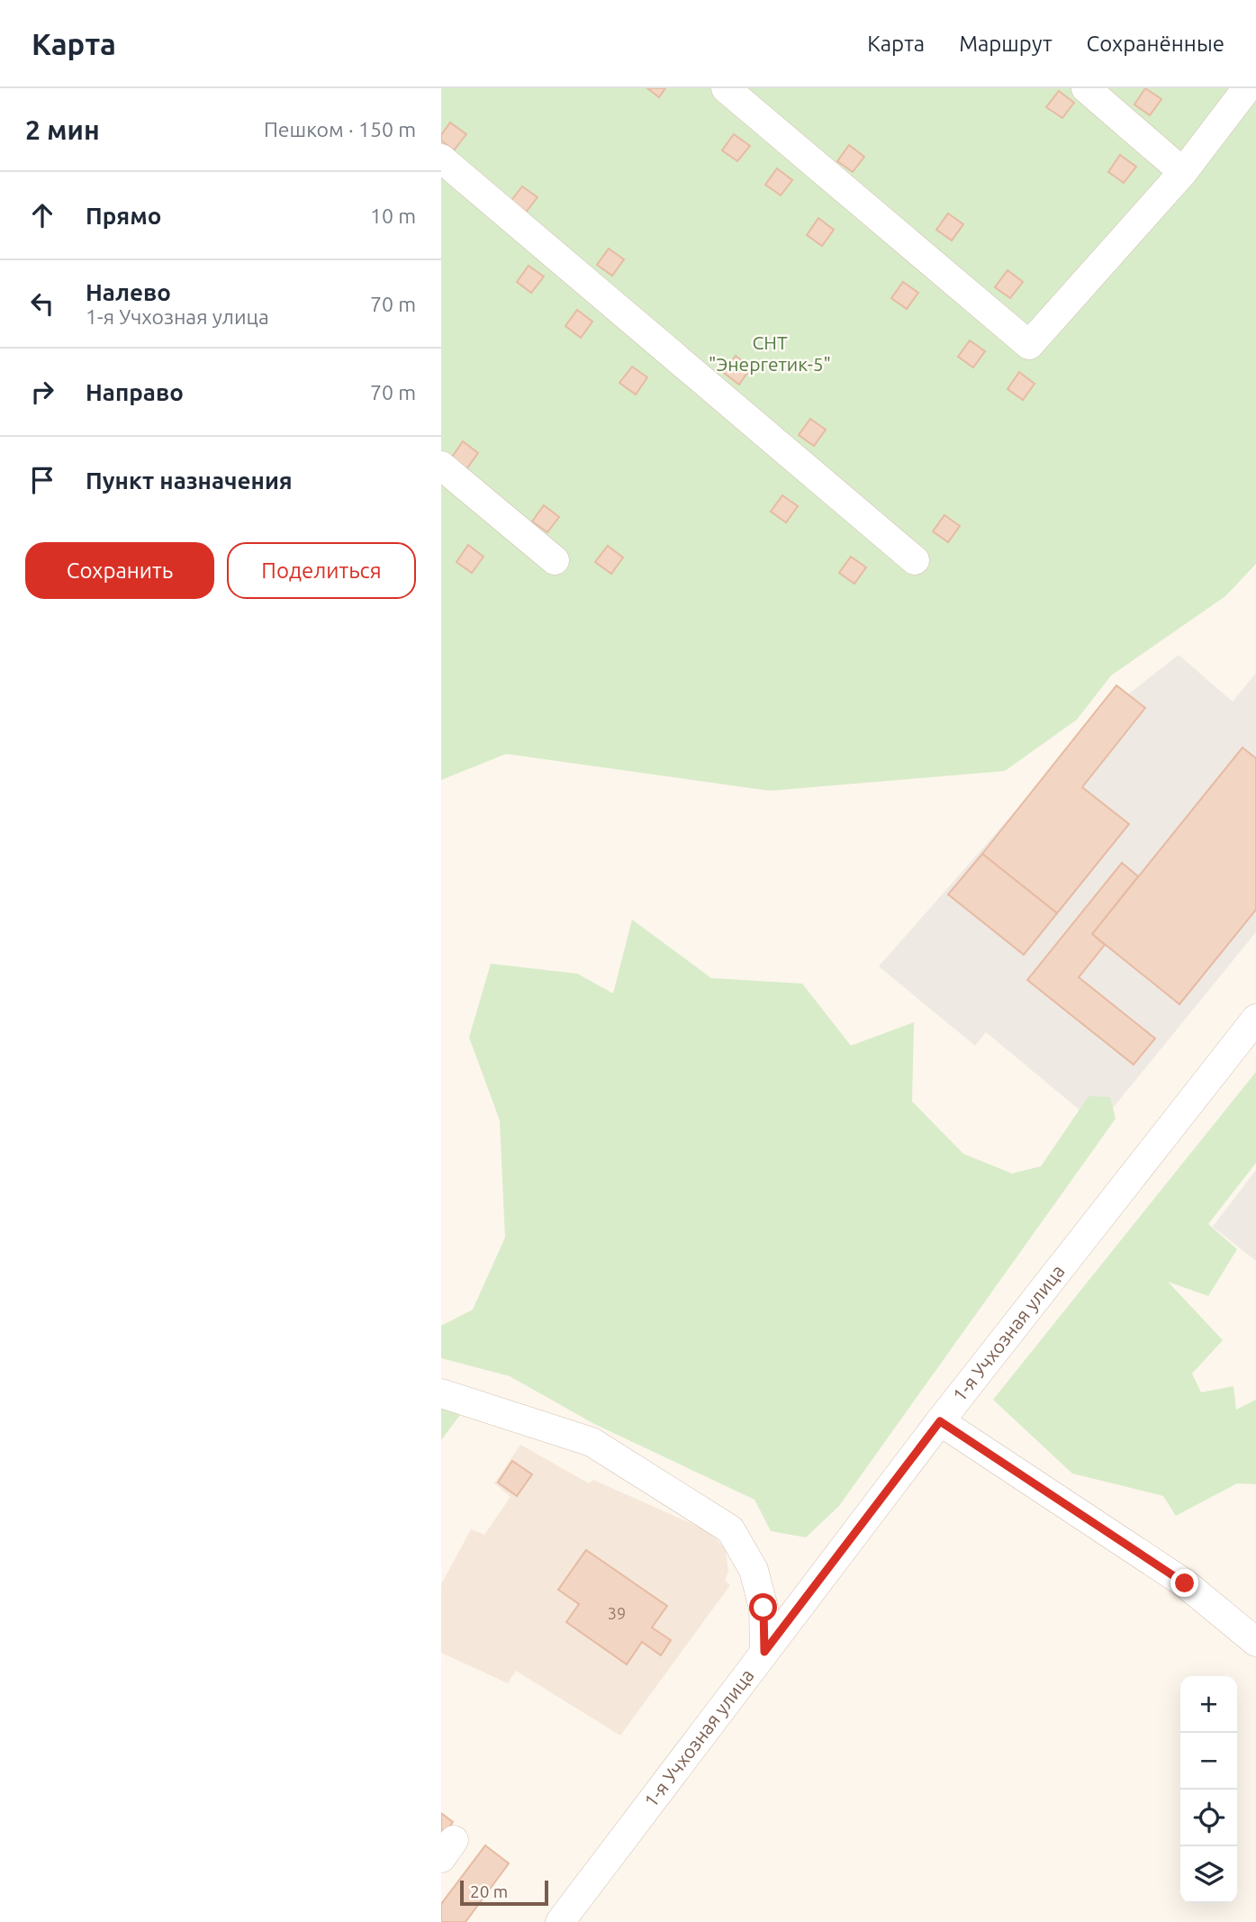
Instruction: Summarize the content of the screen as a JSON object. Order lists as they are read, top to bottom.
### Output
{
  "streets": {
    "street": ["1-я Учхозная улица"]
  },
  "parks": ["СНТ \"Энергетик-5\""],
  "house_numbers": ["39"],
  "scale_bar": "20 m",
  "page": {
    "header": "Карта",
    "nav": ["Карта", "Маршрут", "Сохранённые"],
    "heading": ["2 мин", "Пешком · 150 m"],
    "list": [
      ["Прямо", "10 m"],
      ["Налево", "1-я Учхозная улица", "70 m"],
      ["Направо", "70 m"],
      "Пункт назначения"
    ],
    "buttons": ["Сохранить", "Поделиться"],
    "map_buttons": ["+", "−"],
    "scale": "20 m"
  }
}
